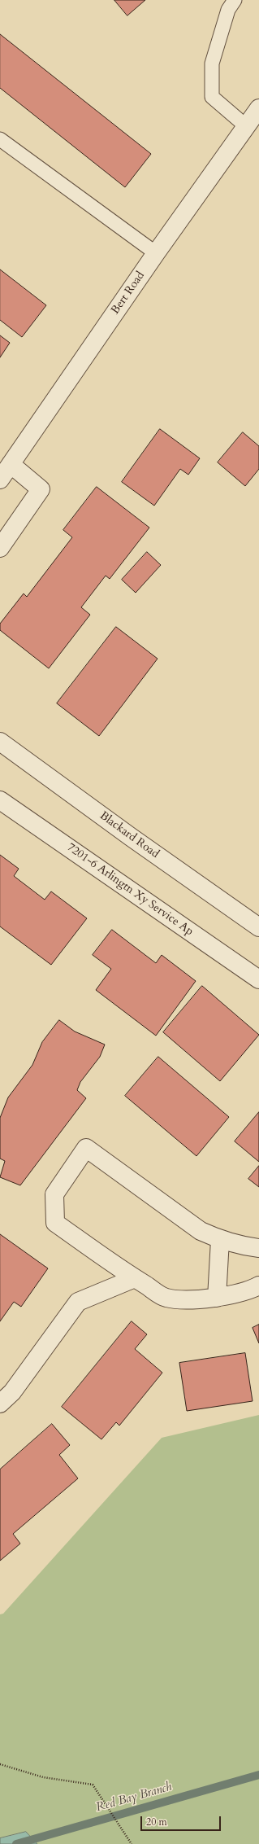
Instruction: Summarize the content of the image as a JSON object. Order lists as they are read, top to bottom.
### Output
{
  "streets": {
    "street": ["Bert Road", "Blackard Road", "7201-6 Arlingtn Xy Service Ap"]
  },
  "water": ["Red Bay Branch"],
  "scale_bar": "20 m"
}
